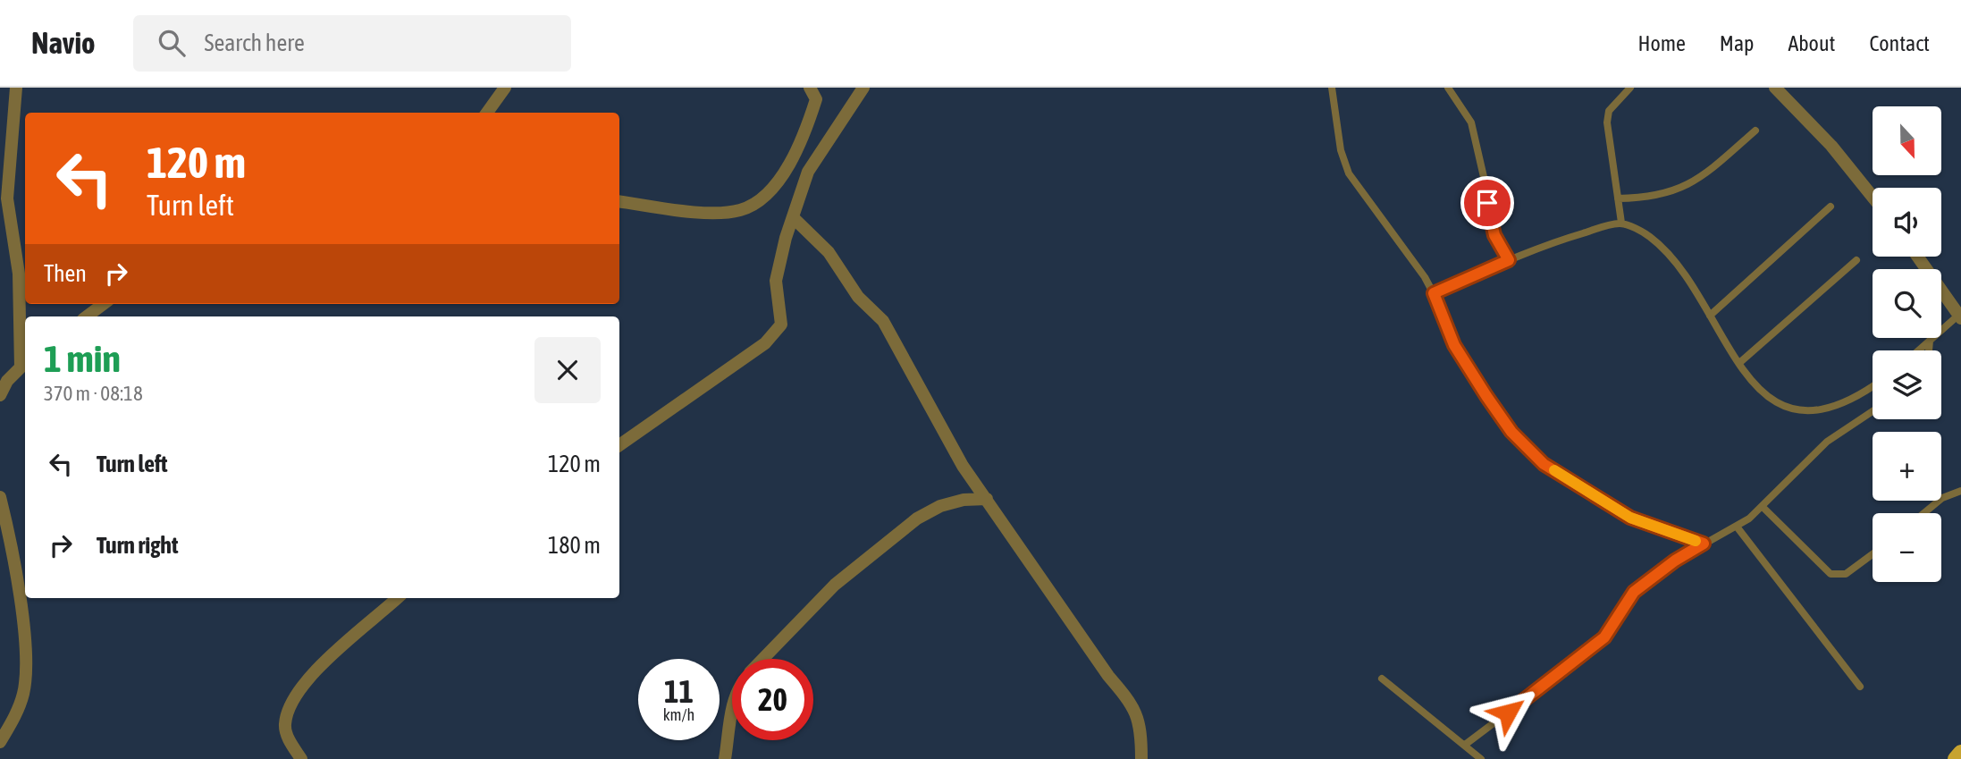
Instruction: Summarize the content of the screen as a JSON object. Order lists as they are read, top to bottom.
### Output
{
  "north": "bottom",
  "page": {
    "header": "Navio",
    "search": "Search here",
    "nav": [
      "Home",
      "Map",
      "About",
      "Contact"
    ],
    "map_buttons": ["+", "−"],
    "turn": ["120 m", "Turn left"],
    "then": "Then",
    "heading": ["1 min", "370 m · 08:18"],
    "list": [
      {
        "name": "Turn left",
        "value": "120 m"
      },
      {
        "name": "Turn right",
        "value": "180 m"
      }
    ],
    "speed": "11 km/h",
    "limit": "20"
  }
}
